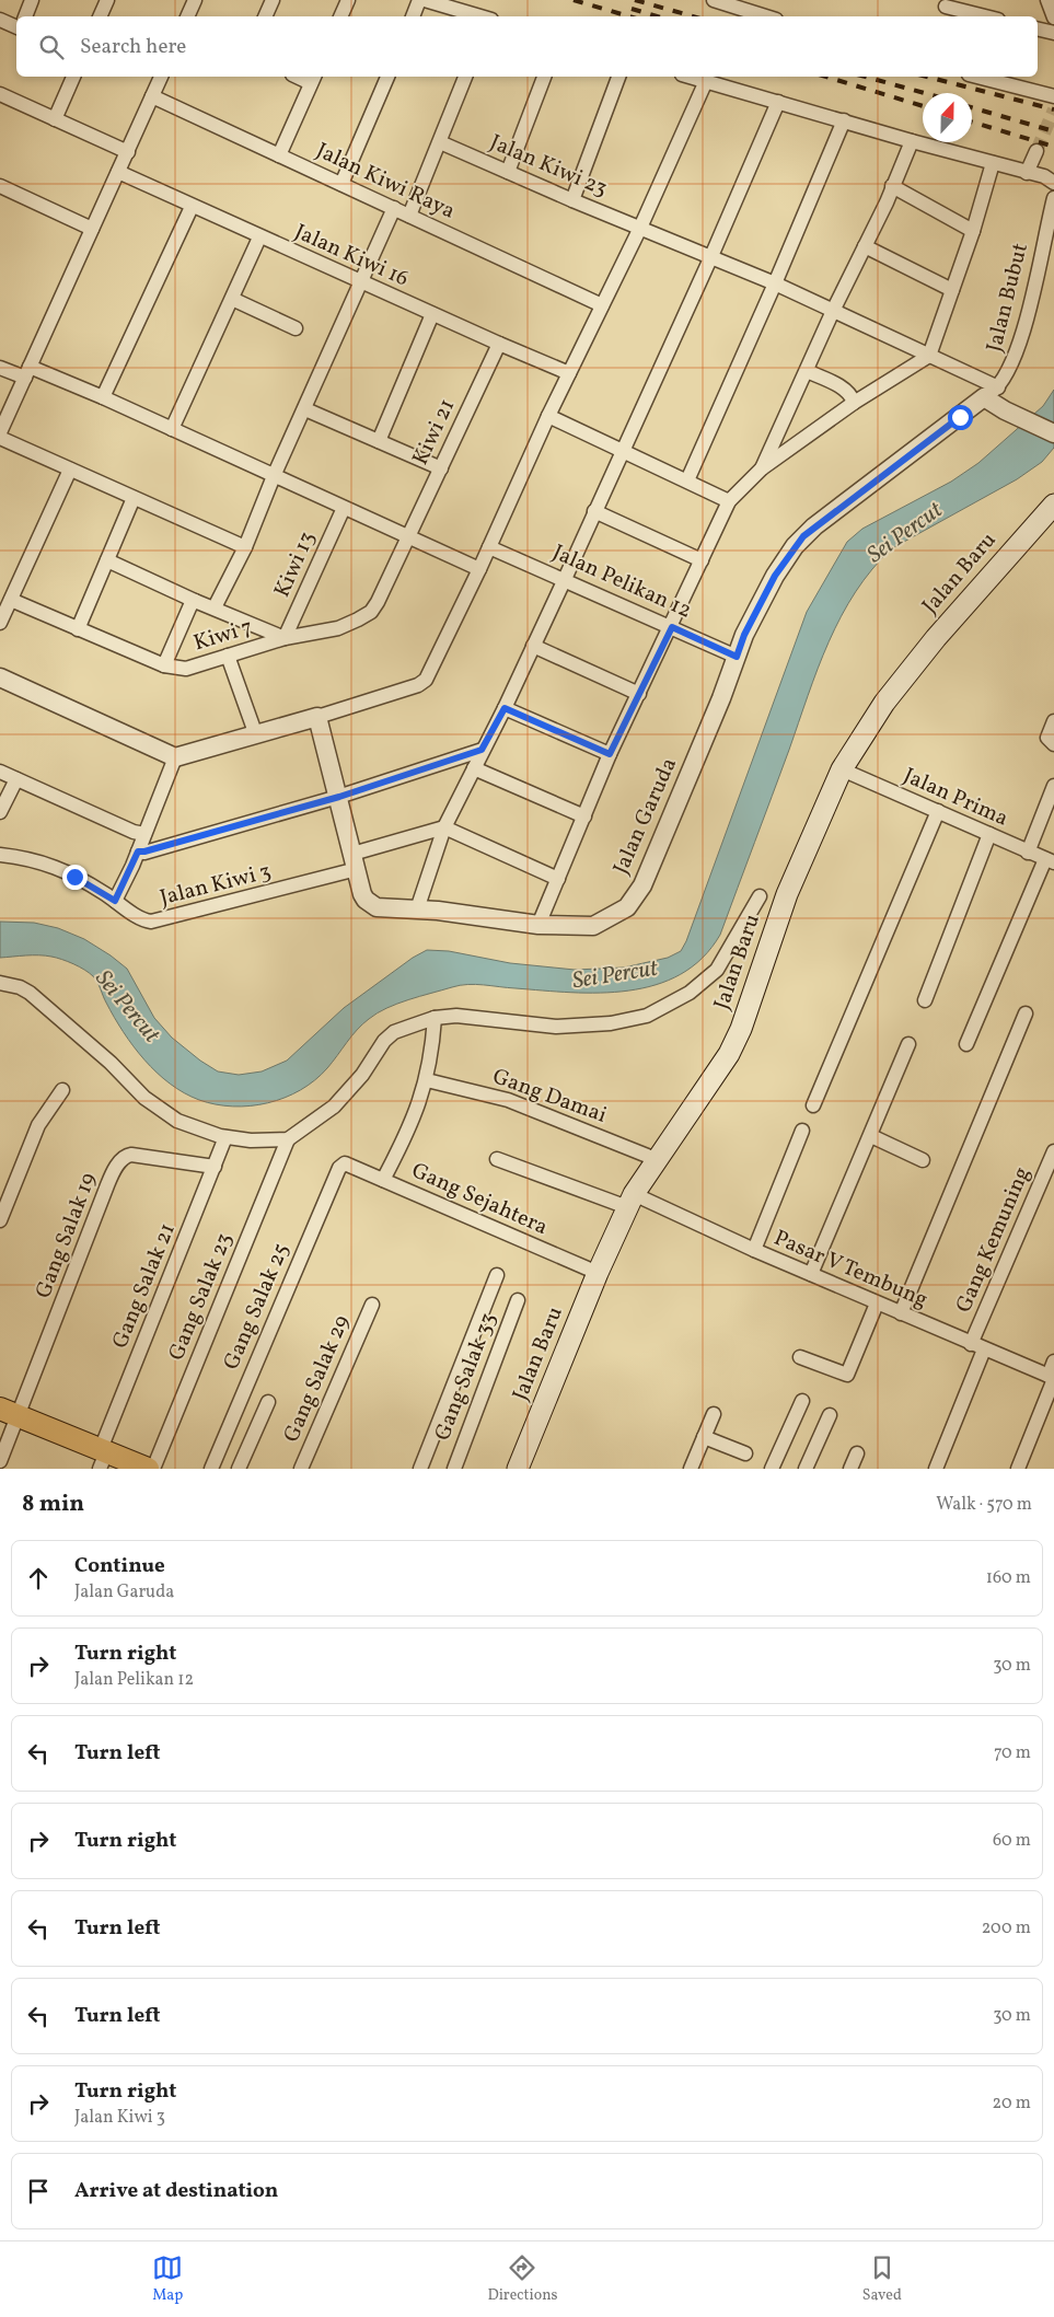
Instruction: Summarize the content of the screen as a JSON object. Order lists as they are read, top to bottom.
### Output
{
  "streets": {
    "main road": ["Jalan Baru"],
    "street": [
      "Jalan Kiwi 23",
      "Jalan Kiwi Raya",
      "Jalan Kiwi 16",
      "Jalan Bubut",
      "Kiwi 21",
      "Kiwi 13",
      "Jalan Pelikan 12",
      "Kiwi 7",
      "Jalan Prima",
      "Jalan Garuda",
      "Jalan Kiwi 3",
      "Gang Damai",
      "Gang Sejahtera",
      "Gang Salak 19",
      "Gang Kemuning",
      "Pasar V Tembung",
      "Gang Salak 21",
      "Gang Salak 23",
      "Gang Salak 25",
      "Gang Salak 33",
      "Gang Salak 29"
    ]
  },
  "crossings": [
    ["Jalan Kiwi 23", "Jalan Bubut"],
    ["Jalan Kiwi 23", "Jalan Garuda"],
    ["Jalan Kiwi 16", "Kiwi 21"],
    ["Jalan Bubut", "Jalan Garuda"],
    ["Kiwi 21", "Kiwi 7"],
    ["Kiwi 13", "Kiwi 7"],
    ["Jalan Baru", "Jalan Prima"],
    ["Jalan Baru", "Gang Damai"],
    ["Jalan Baru", "Gang Sejahtera"],
    ["Jalan Baru", "Pasar V Tembung"],
    ["Jalan Pelikan 12", "Jalan Garuda"],
    ["Jalan Garuda", "Jalan Kiwi 3"],
    ["Gang Sejahtera", "Gang Salak 25"],
    ["Gang Salak 19", "Gang Salak 21"],
    ["Gang Kemuning", "Pasar V Tembung"]
  ],
  "water": ["Sei Percut"],
  "north": "top",
  "page": {
    "search": "Search here",
    "heading": ["8 min", "Walk · 570 m"],
    "list": [
      ["Continue", "Jalan Garuda", "160 m"],
      ["Turn right", "Jalan Pelikan 12", "30 m"],
      ["Turn left", "70 m"],
      ["Turn right", "60 m"],
      ["Turn left", "200 m"],
      ["Turn left", "30 m"],
      ["Turn right", "Jalan Kiwi 3", "20 m"],
      "Arrive at destination"
    ],
    "nav": ["Map", "Directions", "Saved"]
  }
}
